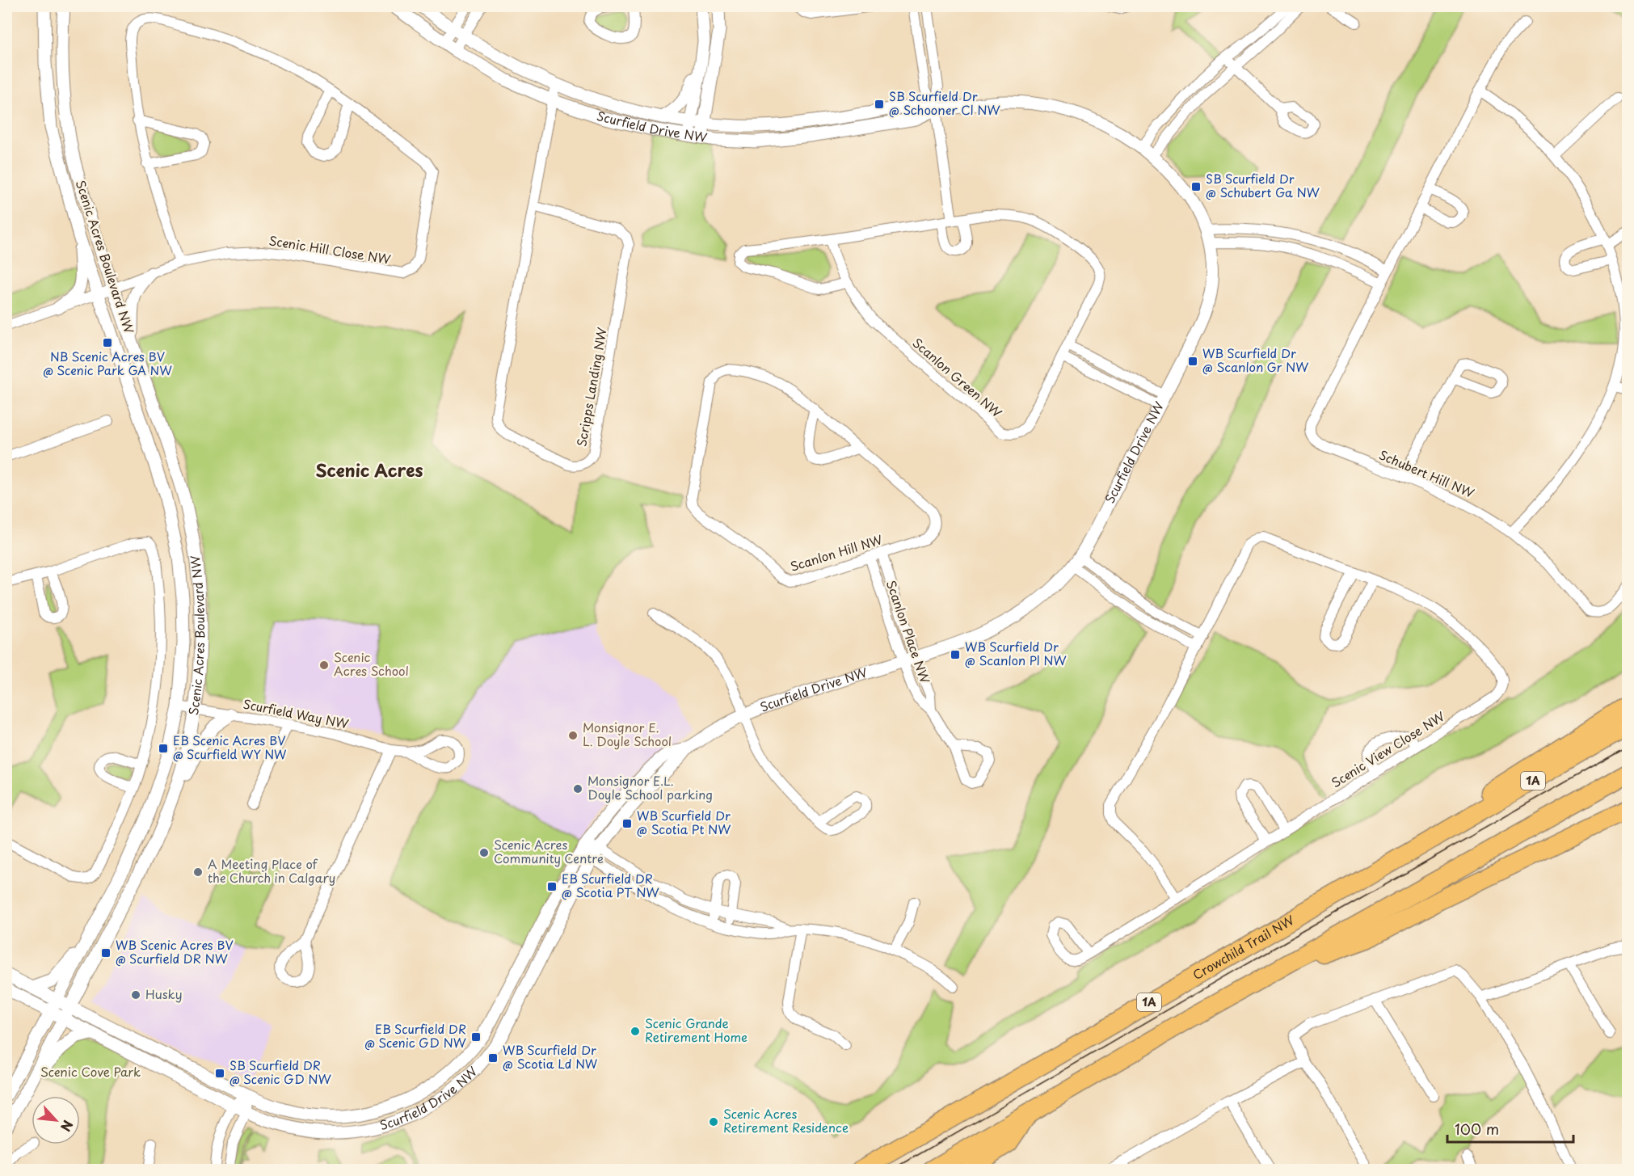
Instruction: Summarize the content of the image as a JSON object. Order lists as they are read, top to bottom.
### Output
{
  "streets": {
    "highway": ["1A", "Crowchild Trail NW"],
    "street": [
      "Scurfield Drive NW",
      "Scenic Hill Close NW",
      "Scenic Acres Boulevard NW",
      "Scanlon Green NW",
      "Scripps Landing NW",
      "Schubert Hill NW",
      "Scanlon Hill NW",
      "Scanlon Place NW",
      "Scurfield Way NW",
      "Scenic View Close NW"
    ]
  },
  "crossings": [
    ["Scurfield Drive NW", "Scenic Acres Boulevard NW"],
    ["Scurfield Drive NW", "Scripps Landing NW"],
    ["Scurfield Drive NW", "Scanlon Place NW"],
    ["Scenic Hill Close NW", "Scenic Acres Boulevard NW"],
    ["Scenic Acres Boulevard NW", "Scurfield Way NW"],
    ["Scanlon Hill NW", "Scanlon Place NW"]
  ],
  "districts": ["Scenic Acres"],
  "parks": ["Scenic Cove Park"],
  "places": {
    "transit": [
      "SB Scurfield Dr @ Schooner Cl NW",
      "SB Scurfield Dr @ Schubert Ga NW",
      "NB Scenic Acres BV @ Scenic Park GA NW",
      "WB Scurfield Dr @ Scanlon Gr NW",
      "WB Scurfield Dr @ Scanlon Pl NW",
      "EB Scenic Acres BV @ Scurfield WY NW",
      "WB Scurfield Dr @ Scotia Pt NW",
      "EB Scurfield DR @ Scotia PT NW",
      "WB Scenic Acres BV @ Scurfield DR NW",
      "EB Scurfield DR @ Scenic GD NW",
      "WB Scurfield Dr @ Scotia Ld NW",
      "SB Scurfield DR @ Scenic GD NW"
    ],
    "other": [
      "Scenic Acres School",
      "Monsignor E. L. Doyle School",
      "Monsignor E.L. Doyle School parking",
      "Scenic Acres Community Centre",
      "A Meeting Place of the Church in Calgary",
      "Husky",
      "Scenic Grande Retirement Home",
      "Scenic Acres Retirement Residence"
    ]
  },
  "scale_bar": "100 m",
  "north": "bottom right"
}
